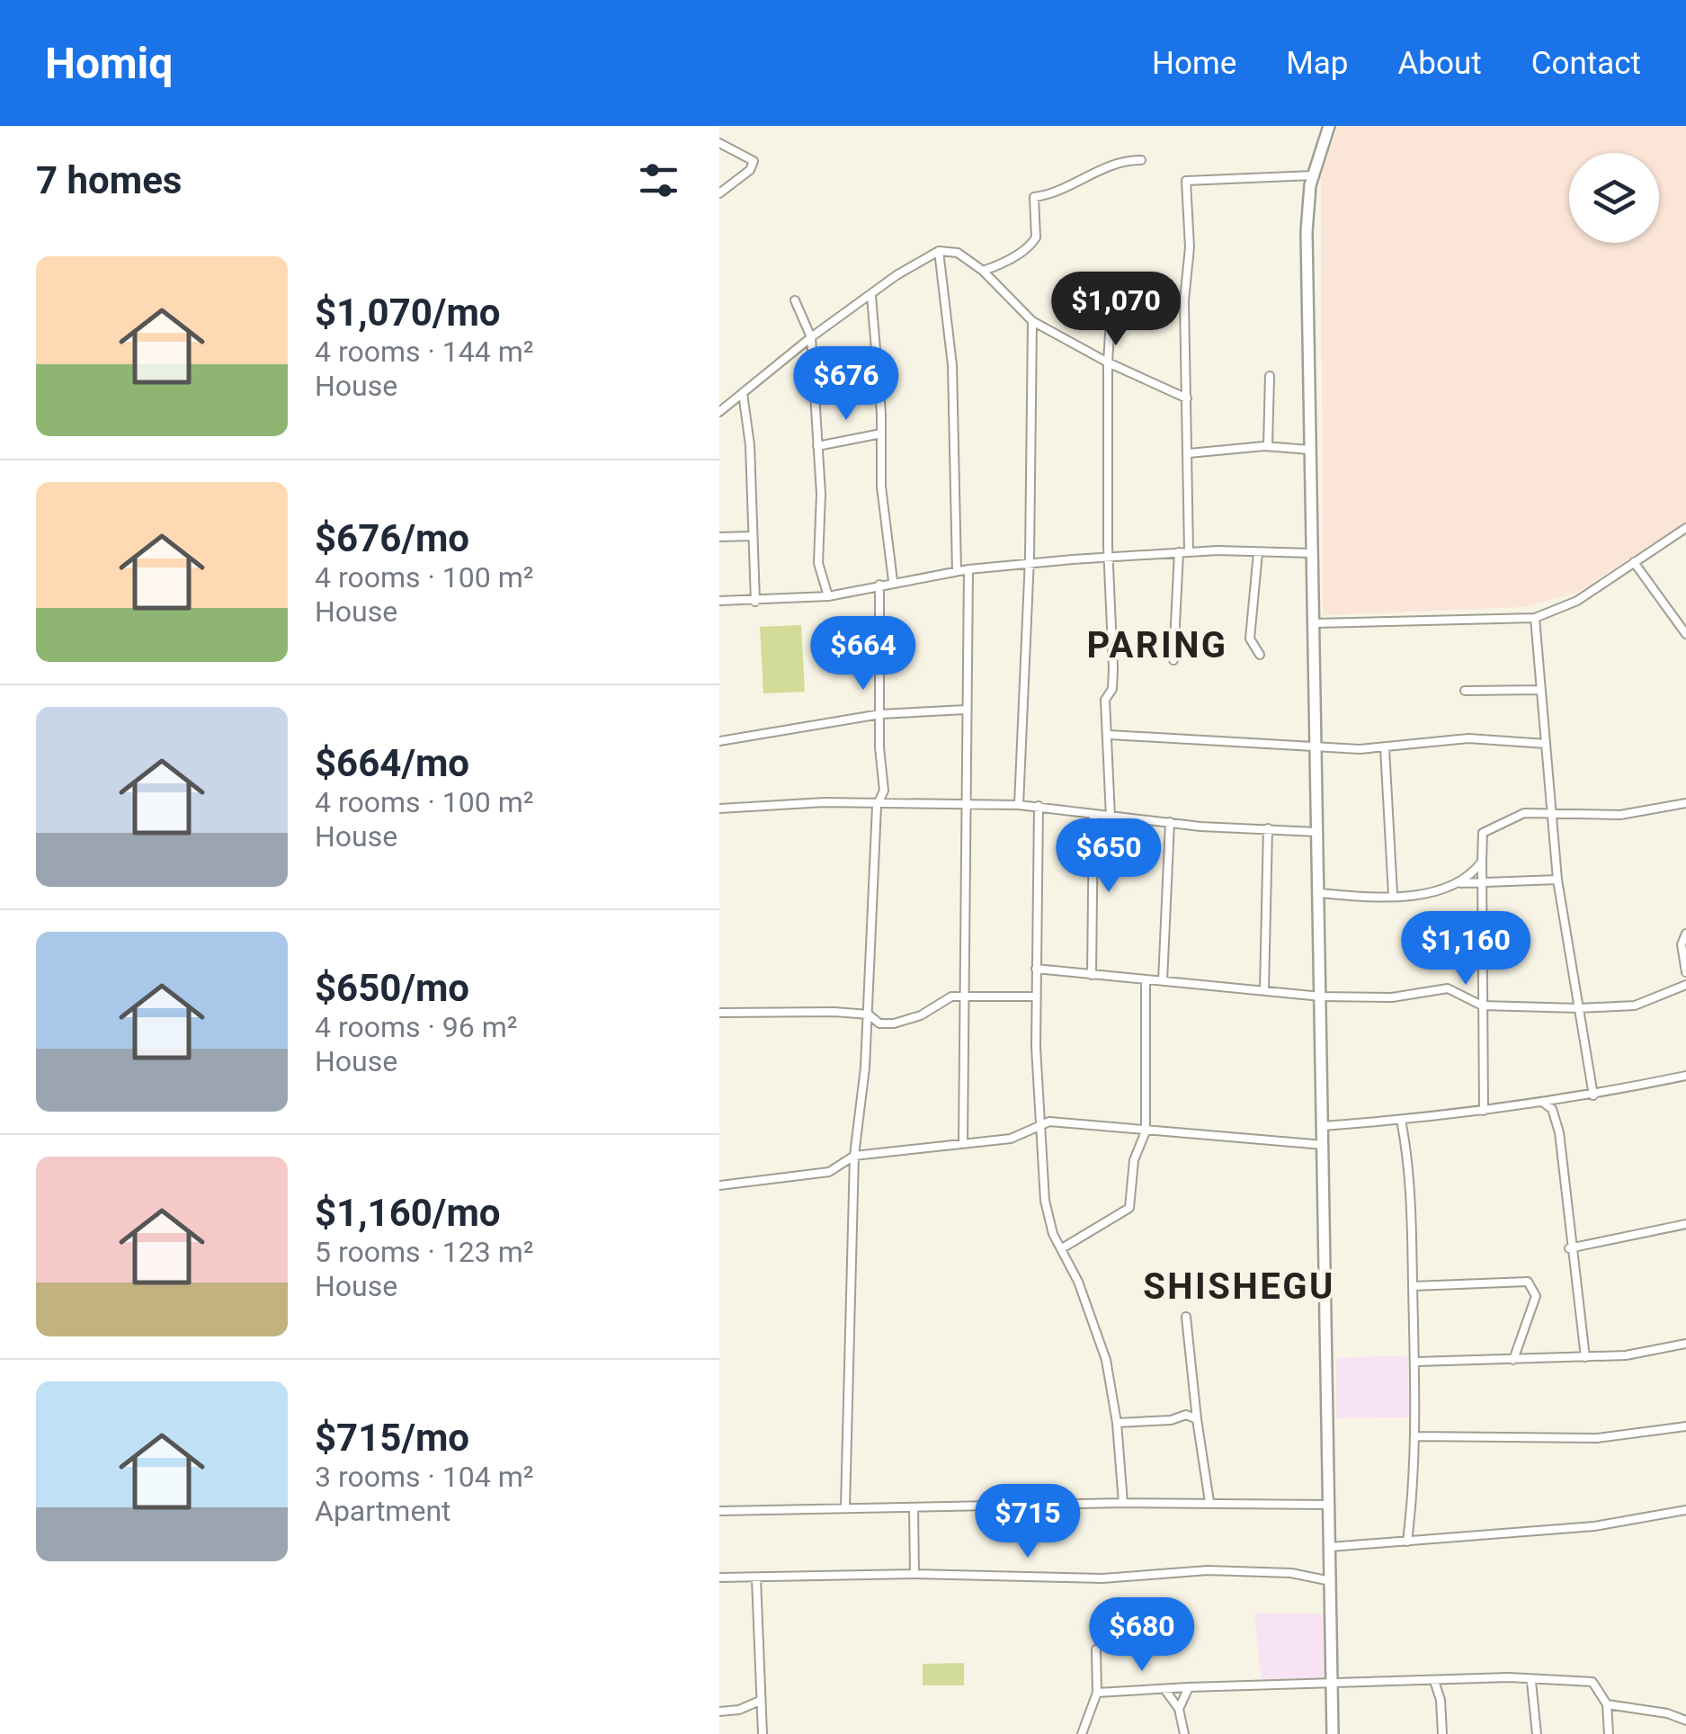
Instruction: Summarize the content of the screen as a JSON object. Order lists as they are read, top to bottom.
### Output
{
  "districts": ["PARING", "SHISHEGU"],
  "page": {
    "header": "Homiq",
    "nav": [
      "Home",
      "Map",
      "About",
      "Contact"
    ],
    "heading": "7 homes",
    "list": [
      {
        "name": "$1,070/mo",
        "note": "4 rooms · 144 m² · House"
      },
      {
        "name": "$676/mo",
        "note": "4 rooms · 100 m² · House"
      },
      {
        "name": "$664/mo",
        "note": "4 rooms · 100 m² · House"
      },
      {
        "name": "$650/mo",
        "note": "4 rooms · 96 m² · House"
      },
      {
        "name": "$1,160/mo",
        "note": "5 rooms · 123 m² · House"
      },
      {
        "name": "$715/mo",
        "note": "3 rooms · 104 m² · Apartment"
      }
    ],
    "price": [
      "$1,070",
      "$676",
      "$664",
      "$650",
      "$1,160",
      "$715",
      "$680"
    ]
  }
}
